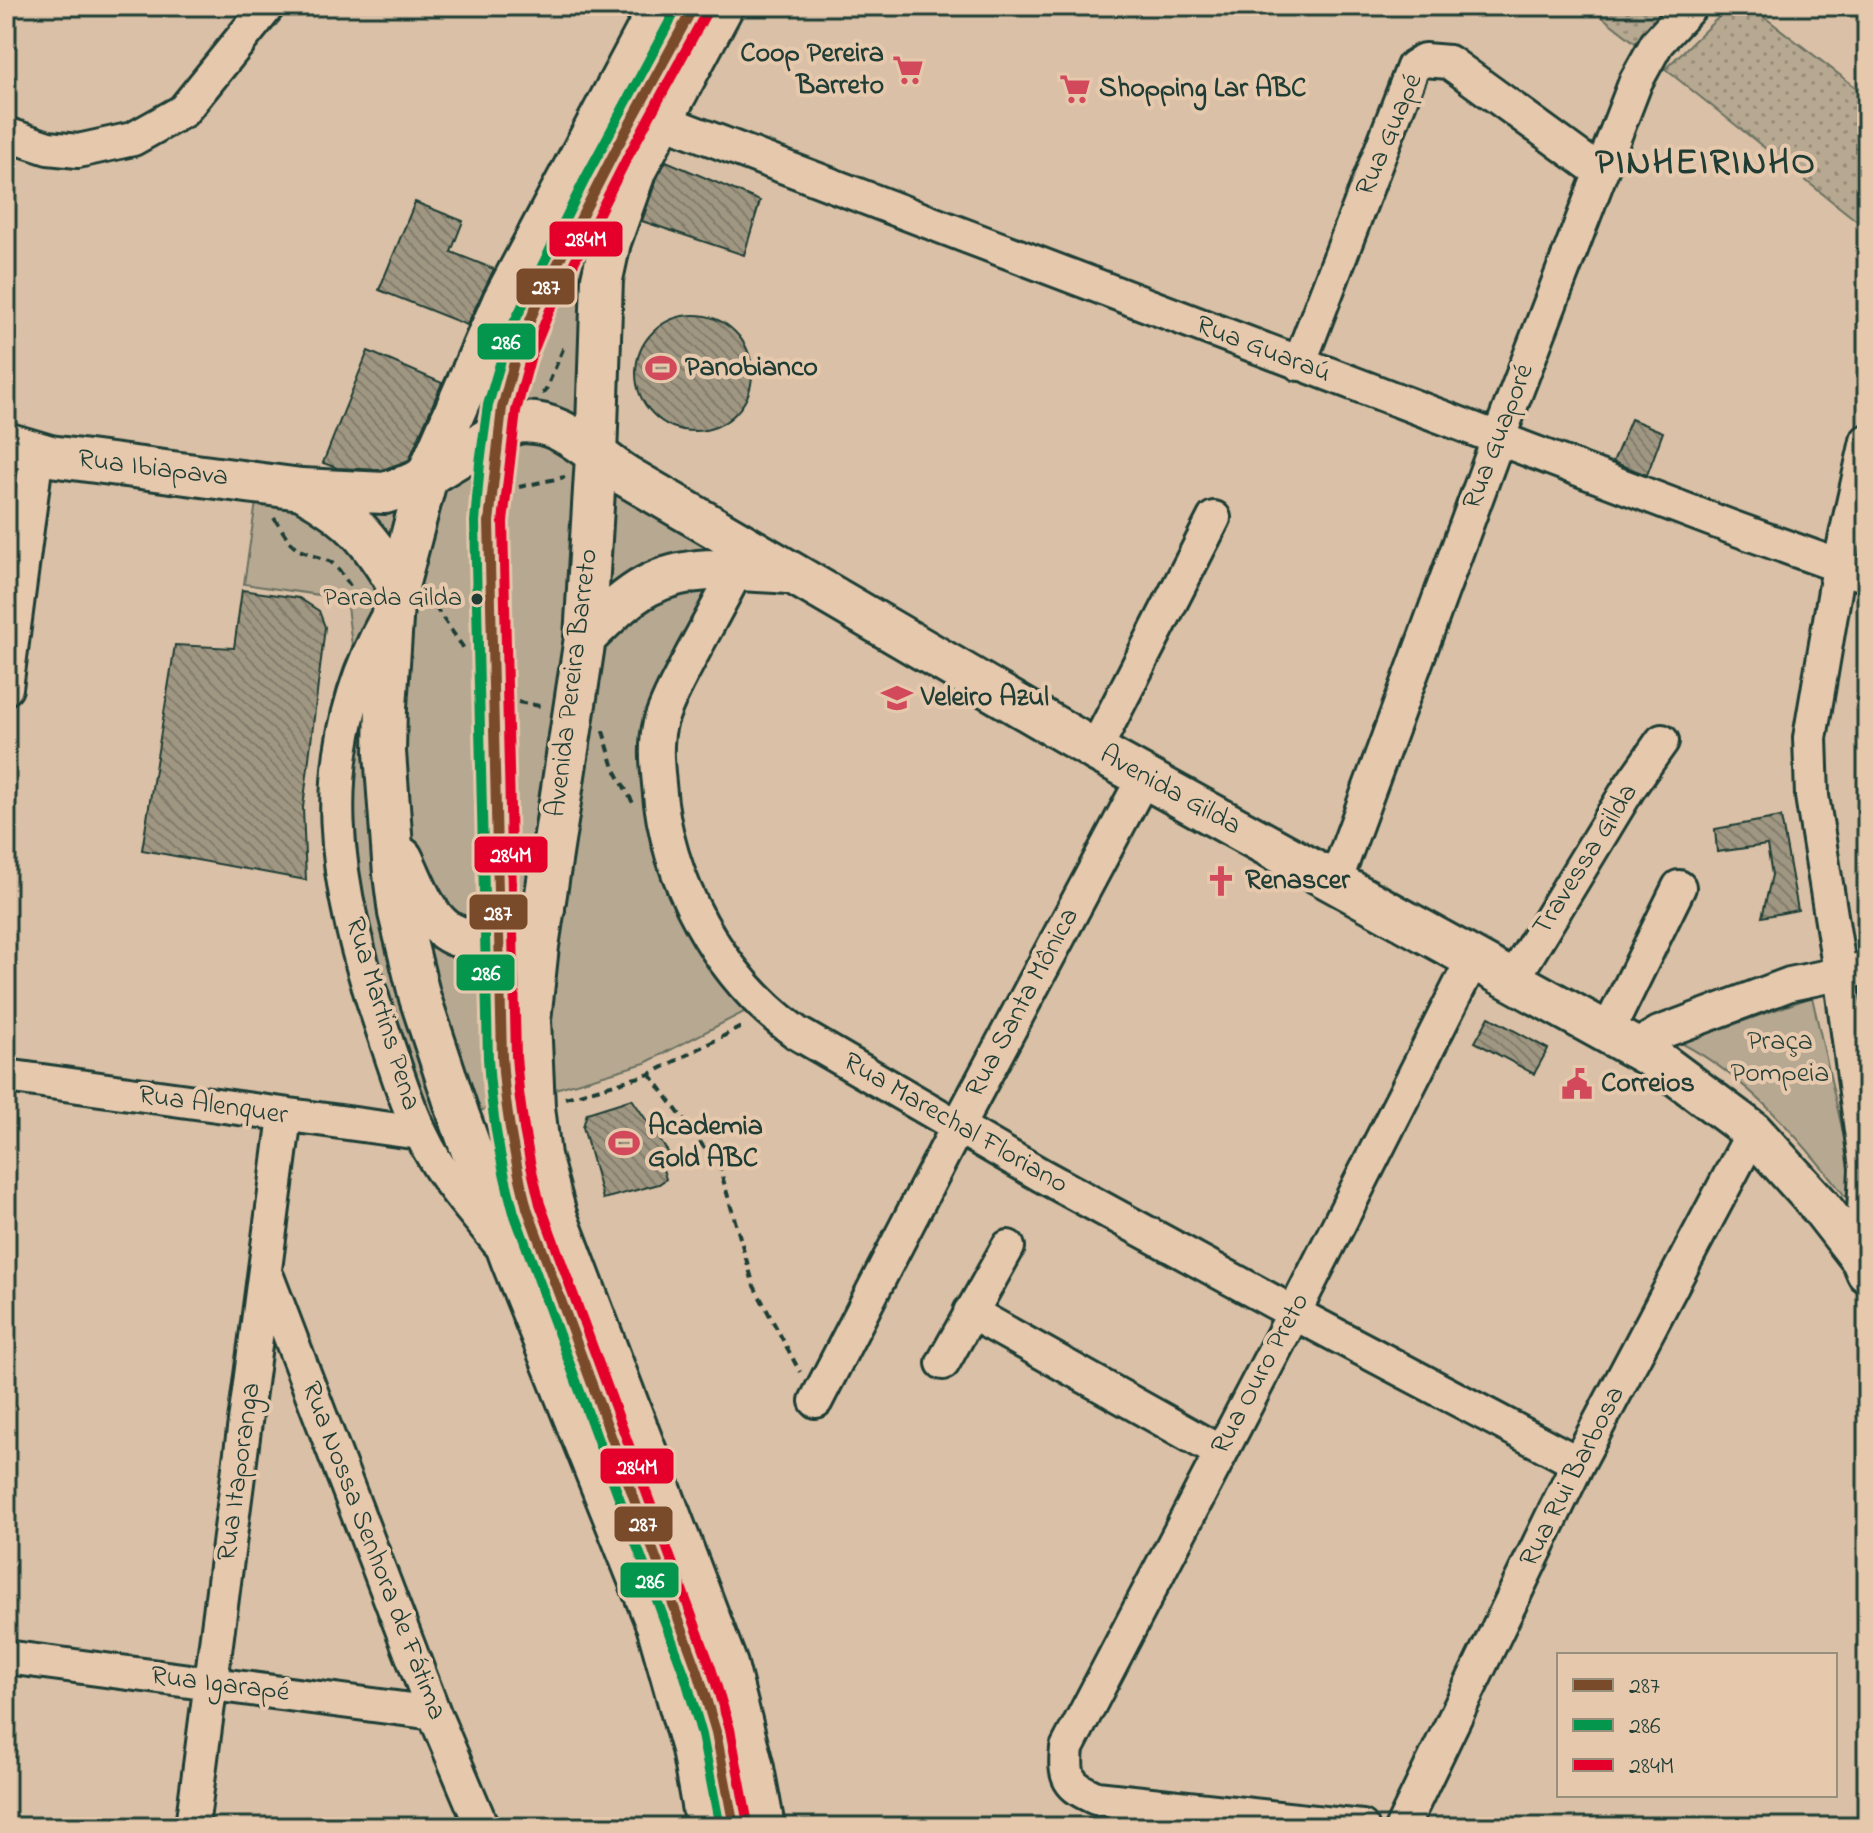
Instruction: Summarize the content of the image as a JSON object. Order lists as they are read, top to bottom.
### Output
{
  "streets": {
    "main road": ["Rua Ibiapava", "Avenida Pereira Barreto", "Avenida Gilda"],
    "street": [
      "Rua Guapé",
      "Rua Guaraú",
      "Rua Guaporé",
      "Travessa Gilda",
      "Rua Santa Mônica",
      "Rua Martins Pena",
      "Rua Alenquer",
      "Rua Marechal Floriano",
      "Rua Ouro Preto",
      "Rua Itaporanga",
      "Rua Rui Barbosa",
      "Rua Nossa Senhora de Fátima",
      "Rua Igarapé"
    ]
  },
  "crossings": [
    ["Rua Guapé", "Rua Guaraú"],
    ["Rua Guapé", "Rua Guaporé"],
    ["Rua Guaraú", "Rua Guaporé"],
    ["Rua Guaraú", "Avenida Pereira Barreto"],
    ["Rua Guaporé", "Avenida Gilda"],
    ["Rua Ibiapava", "Avenida Gilda"],
    ["Rua Ibiapava", "Rua Martins Pena"],
    ["Avenida Pereira Barreto", "Avenida Gilda"],
    ["Avenida Gilda", "Travessa Gilda"],
    ["Avenida Gilda", "Rua Santa Mônica"],
    ["Avenida Gilda", "Rua Ouro Preto"],
    ["Avenida Gilda", "Rua Rui Barbosa"],
    ["Rua Santa Mônica", "Rua Marechal Floriano"],
    ["Rua Martins Pena", "Rua Alenquer"],
    ["Rua Alenquer", "Rua Itaporanga"],
    ["Rua Marechal Floriano", "Rua Ouro Preto"],
    ["Rua Marechal Floriano", "Rua Rui Barbosa"],
    ["Rua Itaporanga", "Rua Nossa Senhora de Fátima"],
    ["Rua Itaporanga", "Rua Igarapé"],
    ["Rua Nossa Senhora de Fátima", "Rua Igarapé"]
  ],
  "districts": ["PINHEIRINHO"],
  "parks": ["Praça Pompeia"],
  "places": {
    "supermarket": ["Coop Pereira Barreto", "Shopping Lar ABC"],
    "sports": ["Panobianco", "Academia Gold ABC"],
    "other": ["Parada Gilda"],
    "school or university": ["Veleiro Azul"],
    "church": ["Renascer"],
    "public building": ["Correios"]
  },
  "lines": ["transit line 287", "transit line 286", "transit line 284M"],
  "legend": ["287", "286", "284M"]
}
